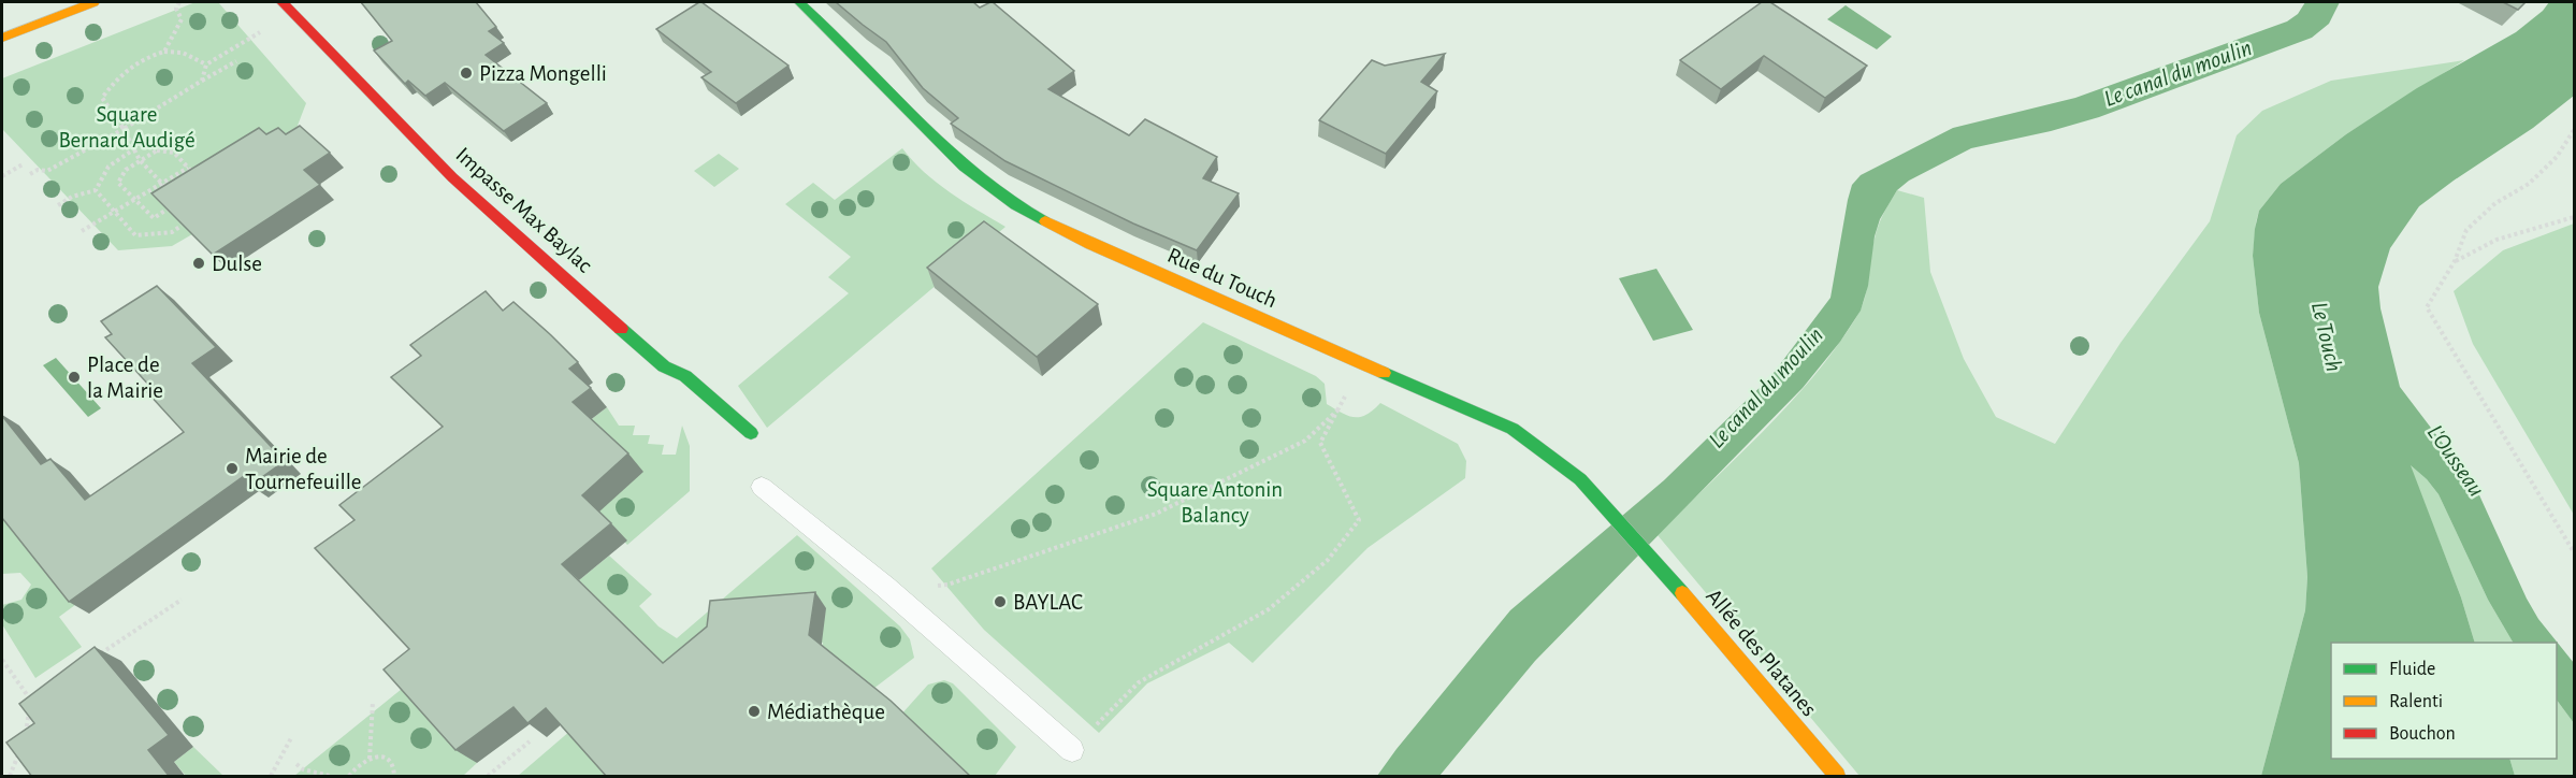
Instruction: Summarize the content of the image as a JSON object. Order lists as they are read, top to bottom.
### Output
{
  "streets": {
    "street": ["Impasse Max Baylac", "Rue du Touch", "Allée des Platanes"]
  },
  "crossings": [
    ["Rue du Touch", "Allée des Platanes"]
  ],
  "water": ["Le canal du moulin", "Le Touch", "L'Ousseau"],
  "parks": ["Square Bernard Audigé", "Square Antonin Balancy"],
  "places": [
    "Pizza Mongelli",
    "Dulse",
    "Place de la Mairie",
    "Mairie de Tournefeuille",
    "BAYLAC",
    "Médiathèque"
  ],
  "legend": ["Fluide", "Ralenti", "Bouchon"]
}
